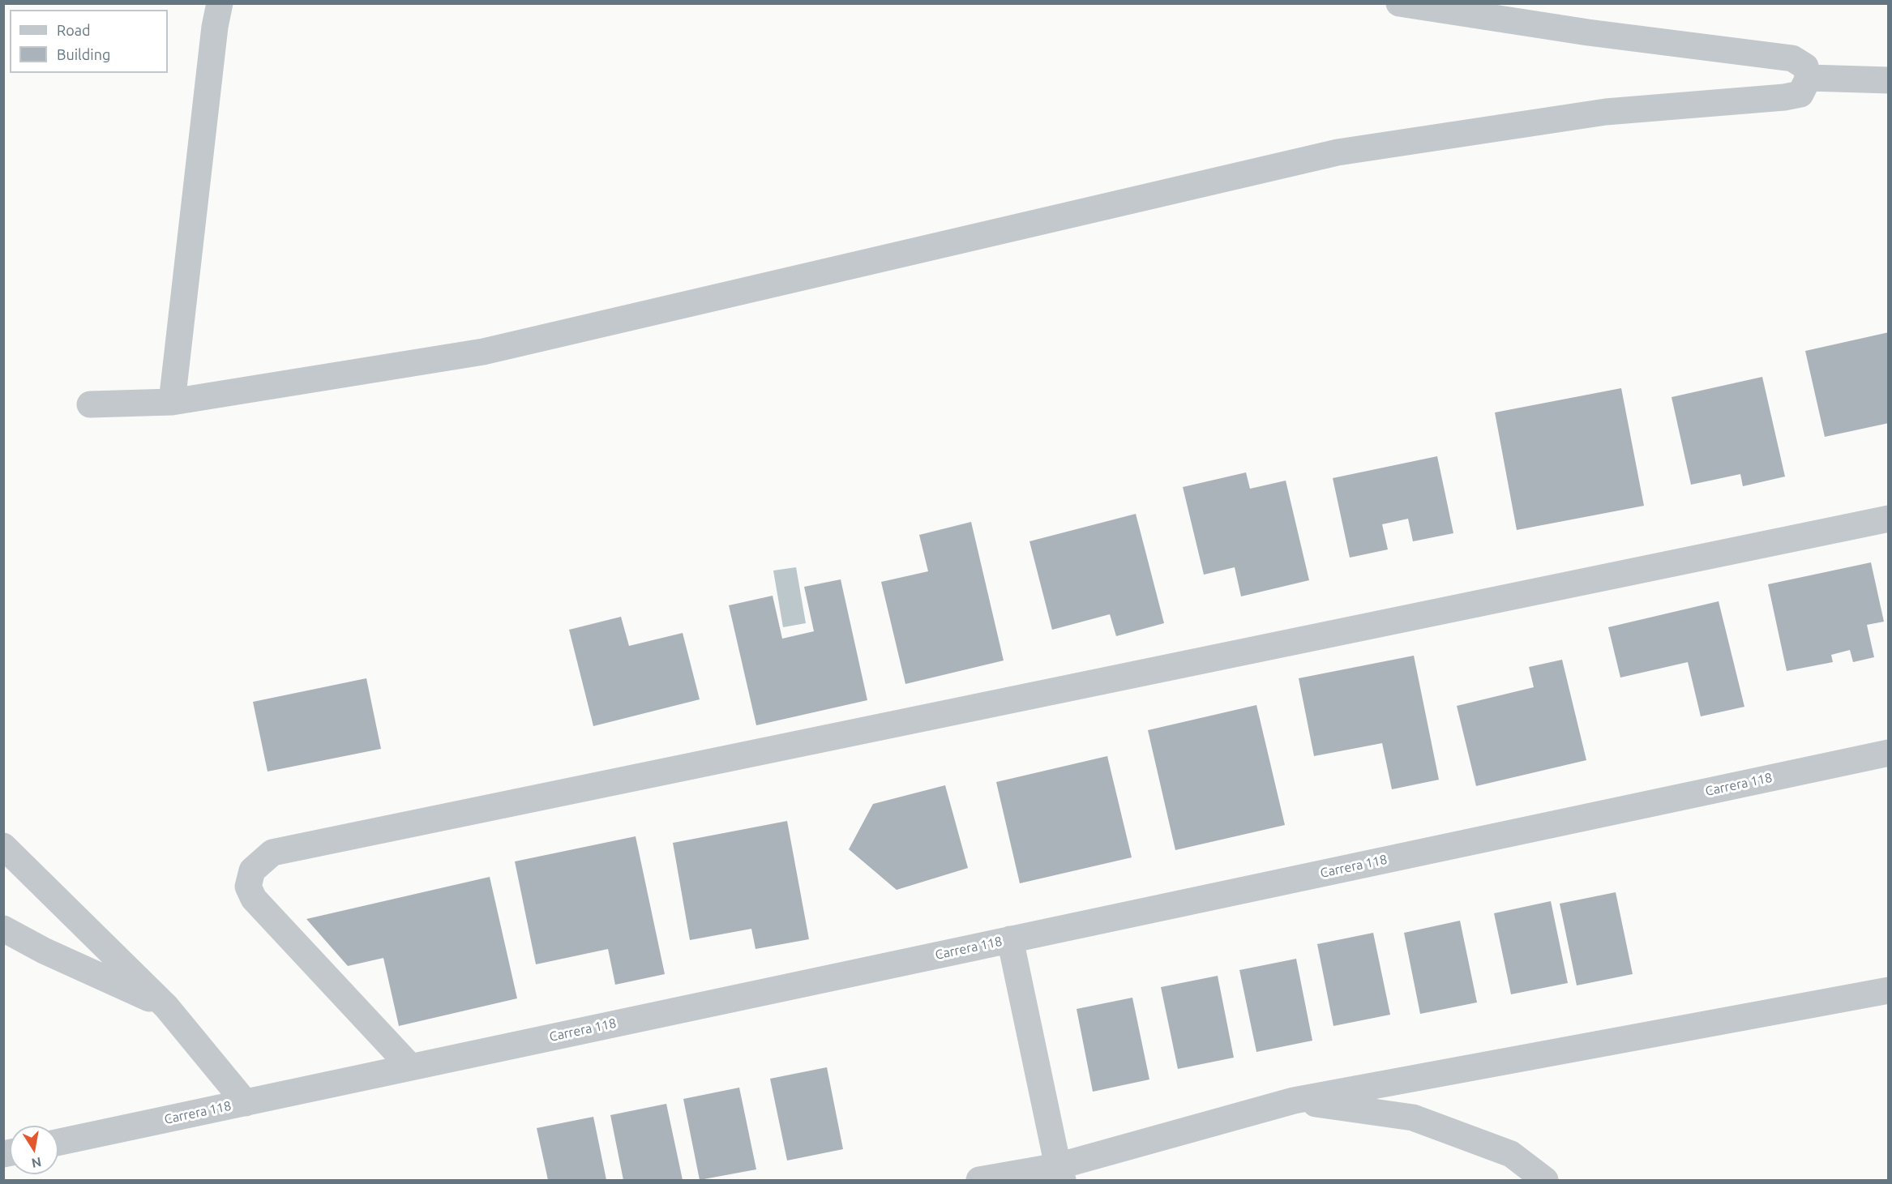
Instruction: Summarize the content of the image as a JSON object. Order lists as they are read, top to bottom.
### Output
{
  "streets": {
    "street": ["Carrera 118"]
  },
  "legend": ["Road", "Building"],
  "north": "bottom"
}
